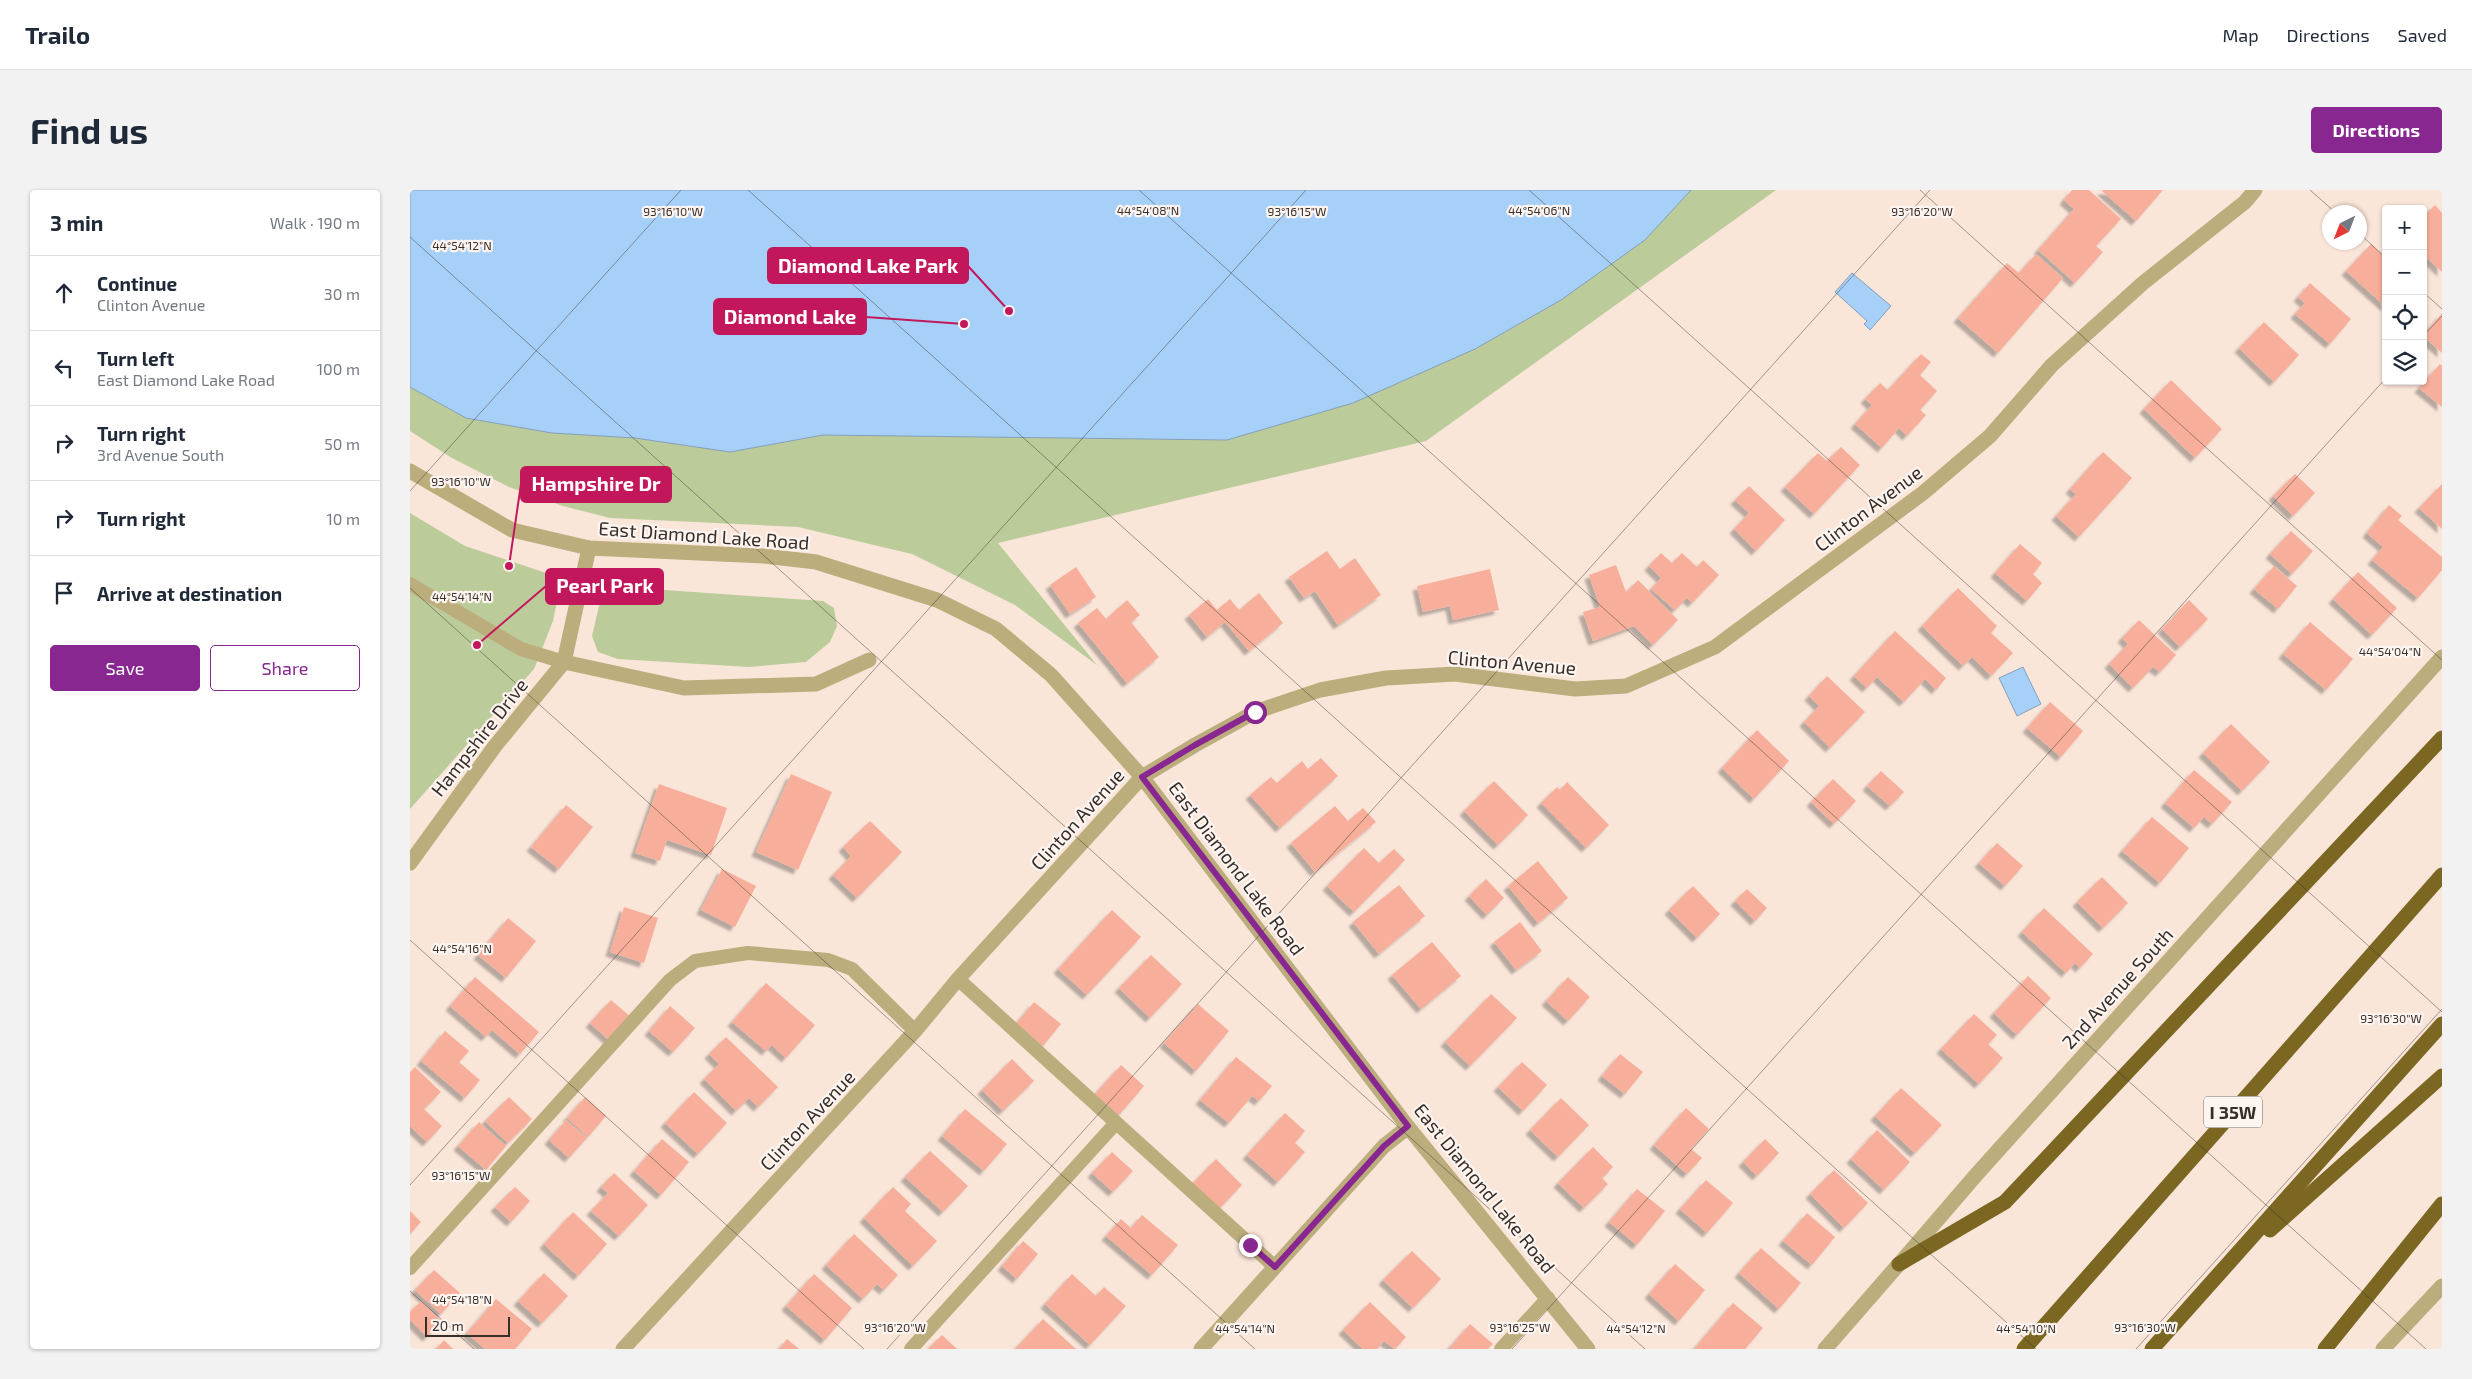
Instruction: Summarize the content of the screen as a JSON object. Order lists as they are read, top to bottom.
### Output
{
  "streets": {
    "highway": ["I 35W"],
    "street": [
      "Clinton Avenue",
      "East Diamond Lake Road",
      "Hampshire Drive",
      "2nd Avenue South"
    ]
  },
  "crossings": [
    ["Clinton Avenue", "East Diamond Lake Road"],
    ["East Diamond Lake Road", "Hampshire Drive"]
  ],
  "places": [
    "Diamond Lake Park",
    "Diamond Lake",
    "Hampshire Dr",
    "Pearl Park"
  ],
  "scale_bar": "20 m",
  "north": "bottom left",
  "page": {
    "header": "Trailo",
    "nav": ["Map", "Directions", "Saved"],
    "buttons": [
      "Directions",
      ["Save", "Share"]
    ],
    "title": "Find us",
    "heading": ["3 min", "Walk · 190 m"],
    "map_buttons": ["+", "−"],
    "list": [
      ["Continue", "Clinton Avenue", "30 m"],
      ["Turn left", "East Diamond Lake Road", "100 m"],
      ["Turn right", "3rd Avenue South", "50 m"],
      ["Turn right", "10 m"],
      "Arrive at destination"
    ],
    "scale": "20 m"
  },
  "coordinates": [
    "44°54'08\"N",
    "44°54'06\"N",
    "93°16'10\"W",
    "93°16'15\"W",
    "93°16'20\"W",
    "44°54'12\"N",
    "44°54'14\"N",
    "44°54'04\"N",
    "44°54'16\"N",
    "93°16'30\"W",
    "44°54'18\"N",
    "93°16'25\"W",
    "44°54'10\"N"
  ]
}
